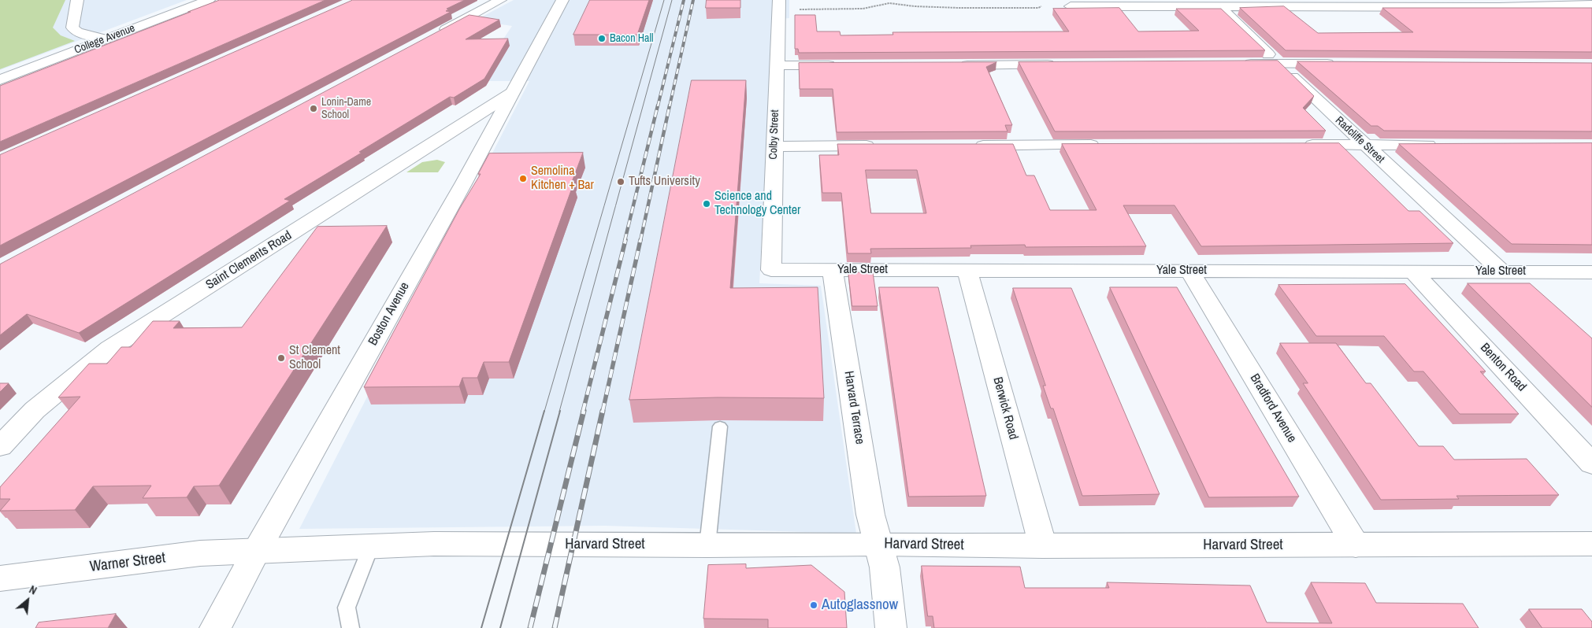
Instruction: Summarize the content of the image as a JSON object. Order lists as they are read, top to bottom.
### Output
{
  "streets": {
    "street": [
      "College Avenue",
      "Colby Street",
      "Radcliffe Street",
      "Saint Clements Road",
      "Yale Street",
      "Boston Avenue",
      "Benton Road",
      "Harvard Terrace",
      "Berwick Road",
      "Bradford Avenue",
      "Harvard Street",
      "Warner Street"
    ]
  },
  "crossings": [
    ["Colby Street", "Yale Street"],
    ["Radcliffe Street", "Yale Street"],
    ["Saint Clements Road", "Boston Avenue"],
    ["Yale Street", "Benton Road"],
    ["Yale Street", "Harvard Terrace"],
    ["Yale Street", "Berwick Road"],
    ["Yale Street", "Bradford Avenue"],
    ["Boston Avenue", "Harvard Street"],
    ["Boston Avenue", "Warner Street"],
    ["Harvard Terrace", "Harvard Street"],
    ["Berwick Road", "Harvard Street"],
    ["Bradford Avenue", "Harvard Street"],
    ["Harvard Street", "Warner Street"]
  ],
  "places": [
    "Bacon Hall",
    "Lonin-Dame School",
    "Semolina Kitchen + Bar",
    "Tufts University",
    "Science and Technology Center",
    "St Clement School",
    "Autoglassnow"
  ],
  "north": "top right"
}
